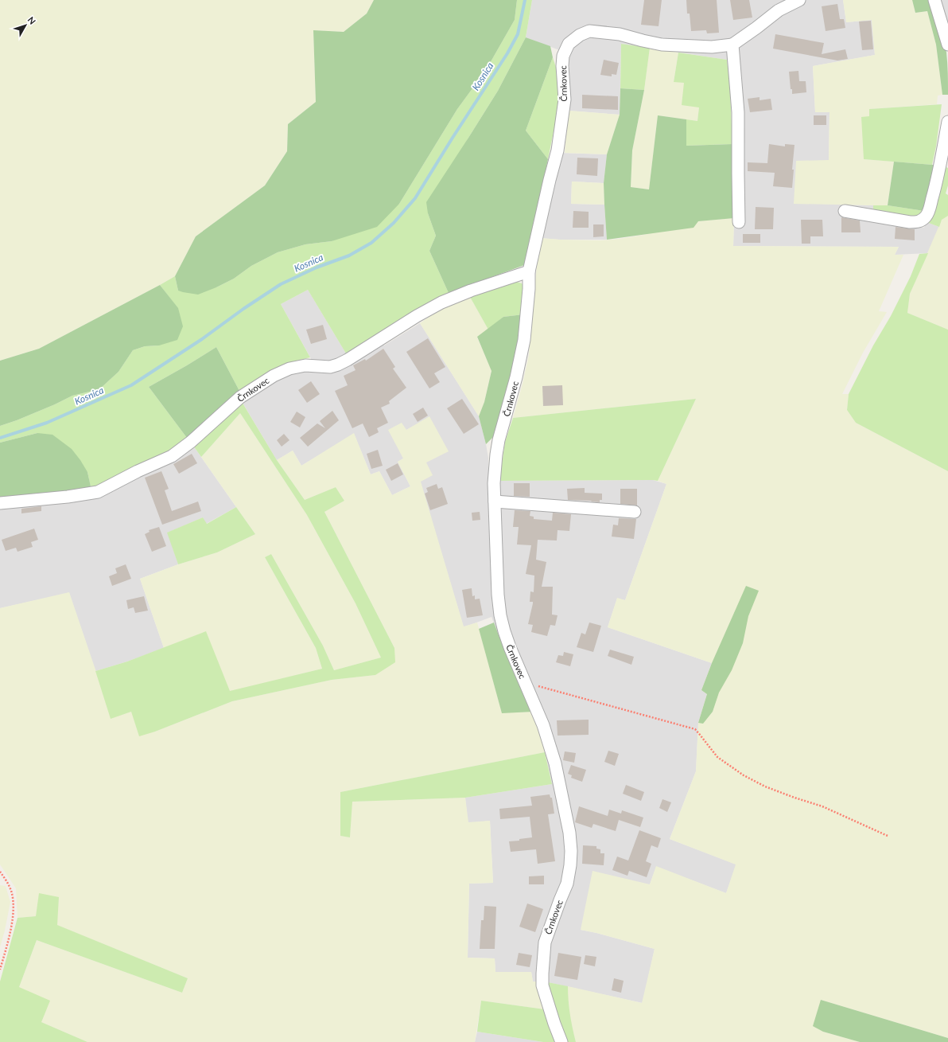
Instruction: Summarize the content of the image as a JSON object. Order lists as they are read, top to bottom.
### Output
{
  "streets": {
    "street": ["Črnkovec"]
  },
  "water": ["Kosnica"],
  "north": "top right"
}
